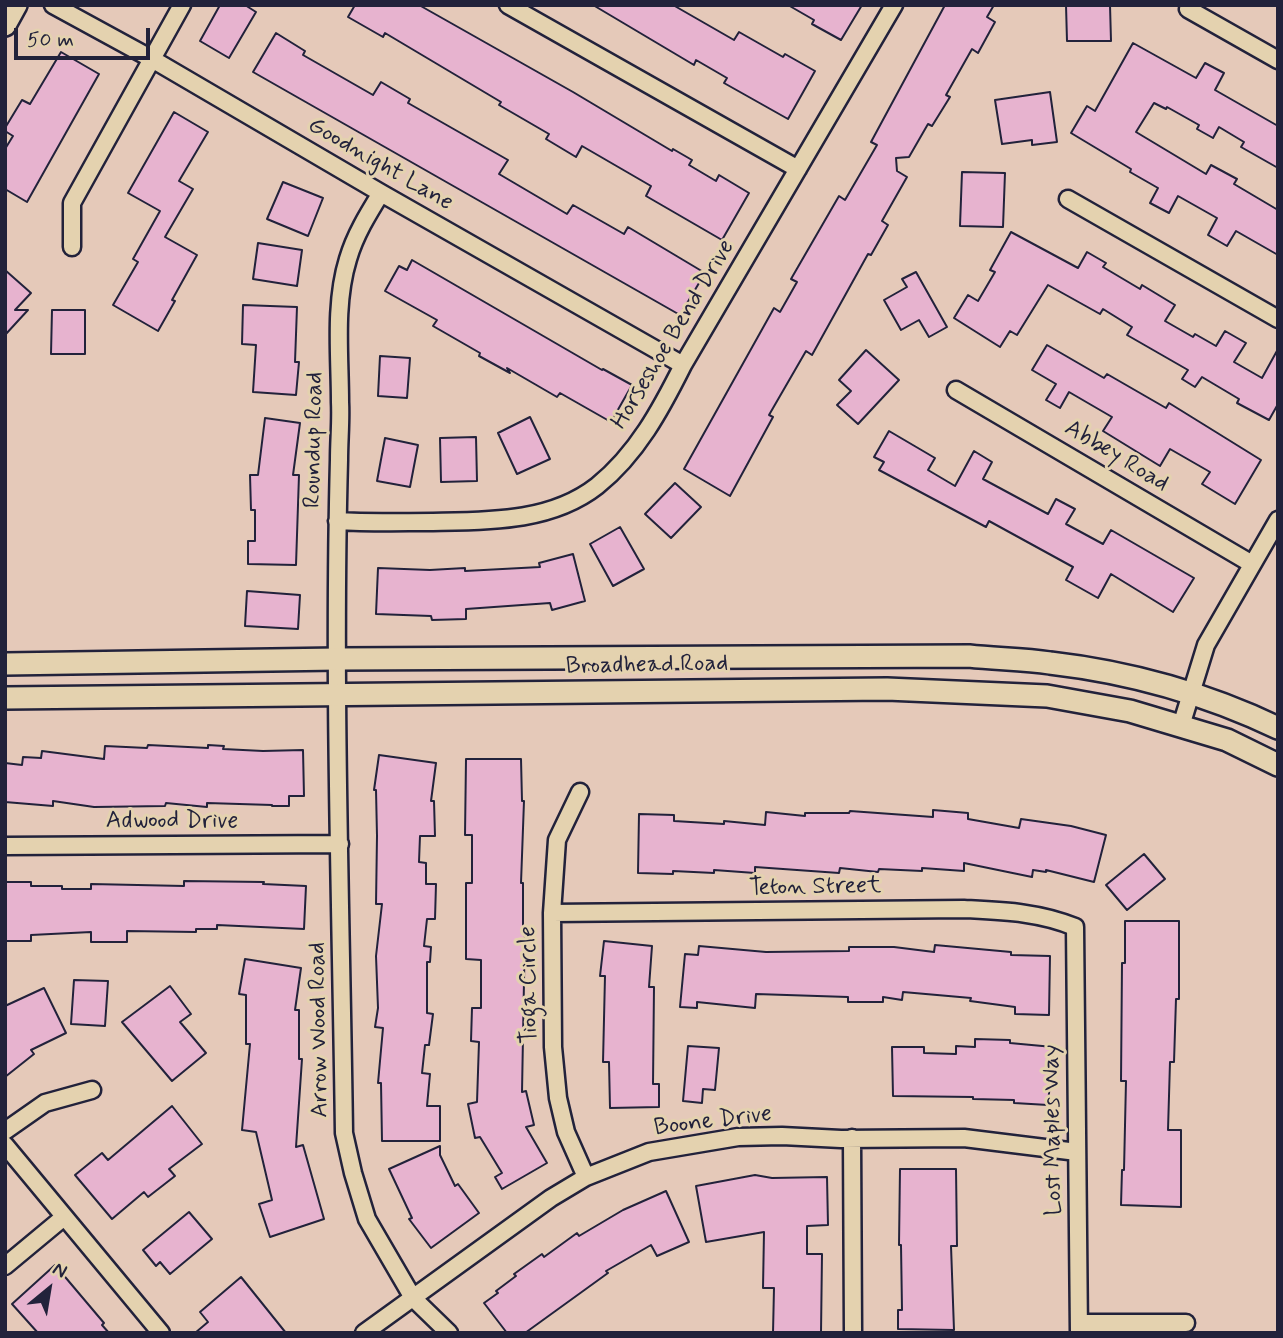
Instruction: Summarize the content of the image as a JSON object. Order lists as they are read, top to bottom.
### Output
{
  "streets": {
    "street": [
      "Goodnight Lane",
      "Horseshoe Bend Drive",
      "Roundup Road",
      "Abbey Road",
      "Broadhead Road",
      "Adwood Drive",
      "Teton Street",
      "Tioga Circle",
      "Arrow Wood Road",
      "Boone Drive",
      "Lost Maples Way"
    ]
  },
  "crossings": [
    ["Goodnight Lane", "Horseshoe Bend Drive"],
    ["Goodnight Lane", "Roundup Road"],
    ["Horseshoe Bend Drive", "Roundup Road"],
    ["Roundup Road", "Broadhead Road"],
    ["Roundup Road", "Arrow Wood Road"],
    ["Broadhead Road", "Arrow Wood Road"],
    ["Adwood Drive", "Arrow Wood Road"],
    ["Teton Street", "Tioga Circle"],
    ["Teton Street", "Lost Maples Way"],
    ["Tioga Circle", "Boone Drive"],
    ["Arrow Wood Road", "Boone Drive"],
    ["Boone Drive", "Lost Maples Way"]
  ],
  "scale_bar": "50 m",
  "north": "top right"
}
